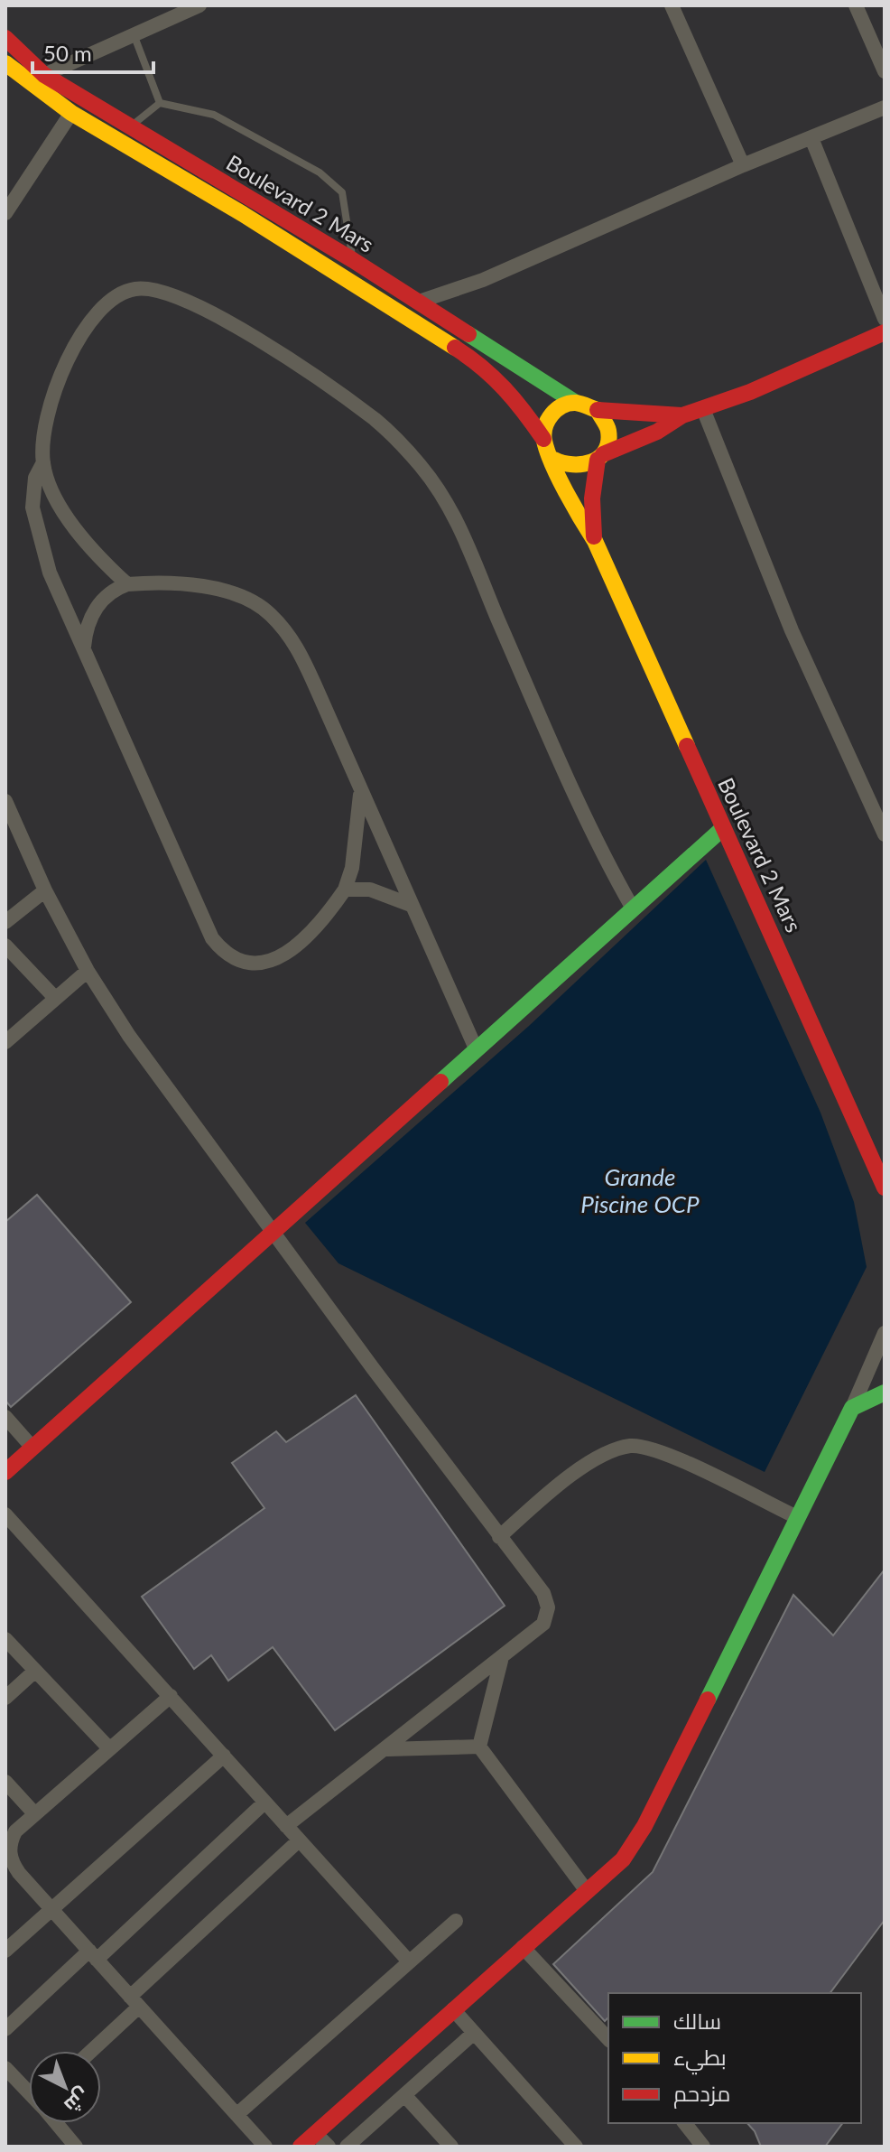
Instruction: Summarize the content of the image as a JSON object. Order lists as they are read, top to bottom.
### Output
{
  "streets": {
    "street": ["Boulevard 2 Mars"]
  },
  "water": ["Grande Piscine OCP"],
  "legend": ["سالك", "بطيء", "مزدحم"],
  "scale_bar": "50 m",
  "north": "bottom right"
}
